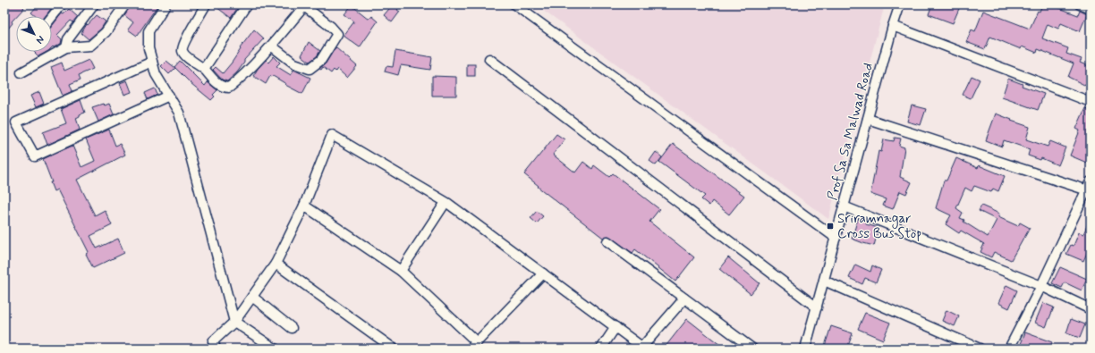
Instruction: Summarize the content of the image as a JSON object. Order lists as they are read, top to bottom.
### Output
{
  "streets": {
    "street": ["Prof Sa Sa Malwad Road"]
  },
  "places": {
    "transit": ["Sriramnagar Cross Bus Stop"]
  },
  "north": "bottom right"
}
